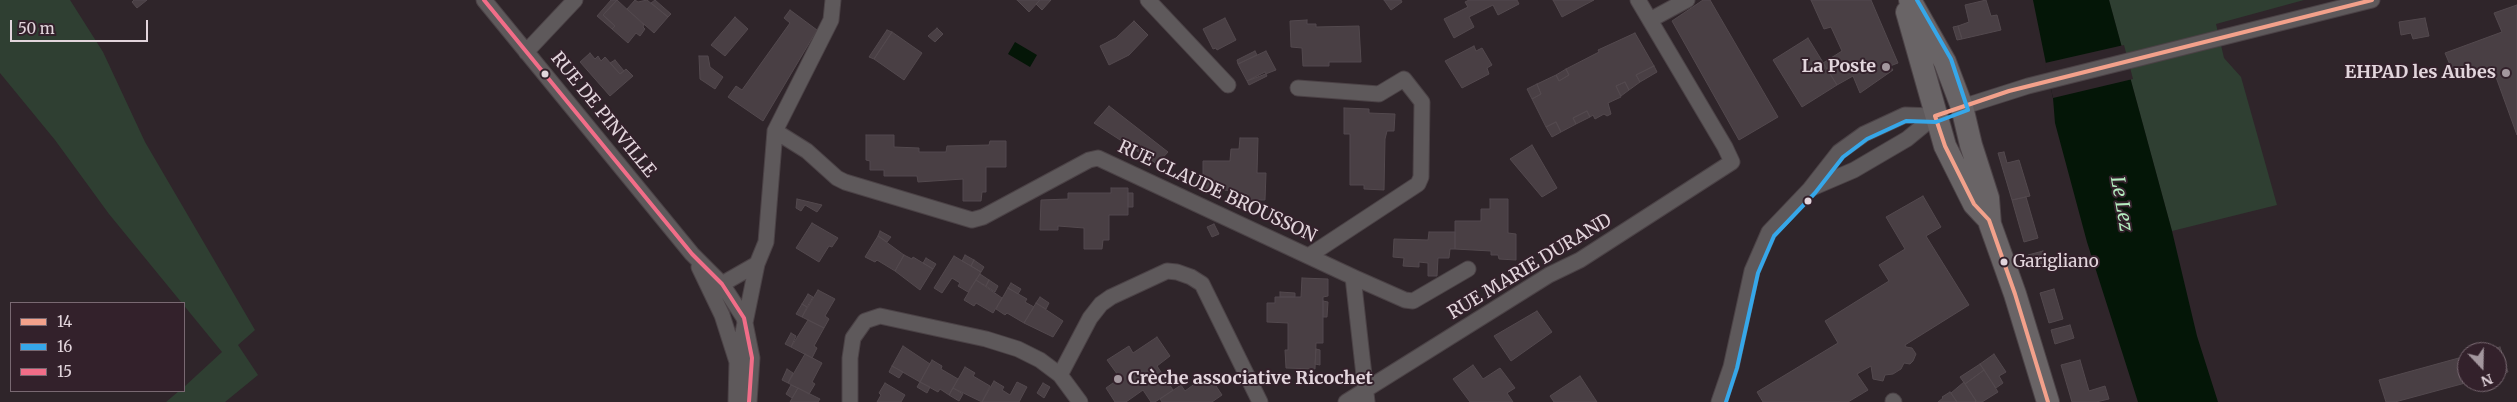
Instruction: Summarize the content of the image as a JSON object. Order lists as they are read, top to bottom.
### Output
{
  "streets": {
    "street": ["RUE DE PINVILLE", "RUE CLAUDE BROUSSON", "RUE MARIE DURAND"]
  },
  "water": ["Le Lez"],
  "places": [
    "La Poste",
    "EHPAD les Aubes",
    "Garigliano",
    "Crèche associative Ricochet"
  ],
  "lines": ["transit line 14", "transit line 16", "transit line 15"],
  "legend": ["14", "16", "15"],
  "scale_bar": "50 m",
  "north": "bottom"
}
